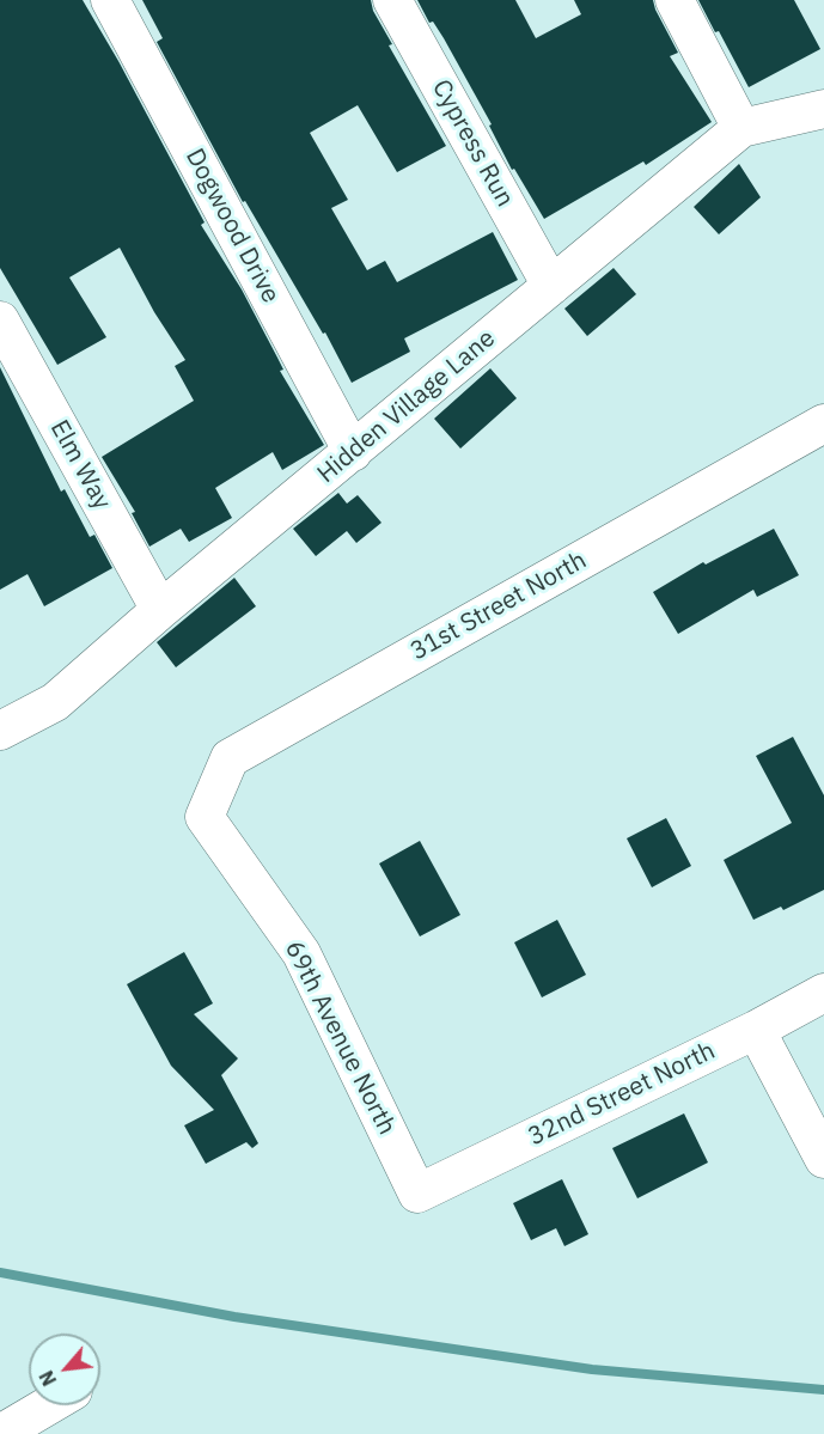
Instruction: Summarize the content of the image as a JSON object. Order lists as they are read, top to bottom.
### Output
{
  "streets": {
    "street": [
      "Cypress Run",
      "Dogwood Drive",
      "Hidden Village Lane",
      "Elm Way",
      "31st Street North",
      "69th Avenue North",
      "32nd Street North"
    ]
  },
  "crossings": [
    ["Cypress Run", "Hidden Village Lane"],
    ["Dogwood Drive", "Hidden Village Lane"],
    ["Hidden Village Lane", "Elm Way"],
    ["31st Street North", "69th Avenue North"],
    ["69th Avenue North", "32nd Street North"]
  ],
  "north": "bottom left"
}
